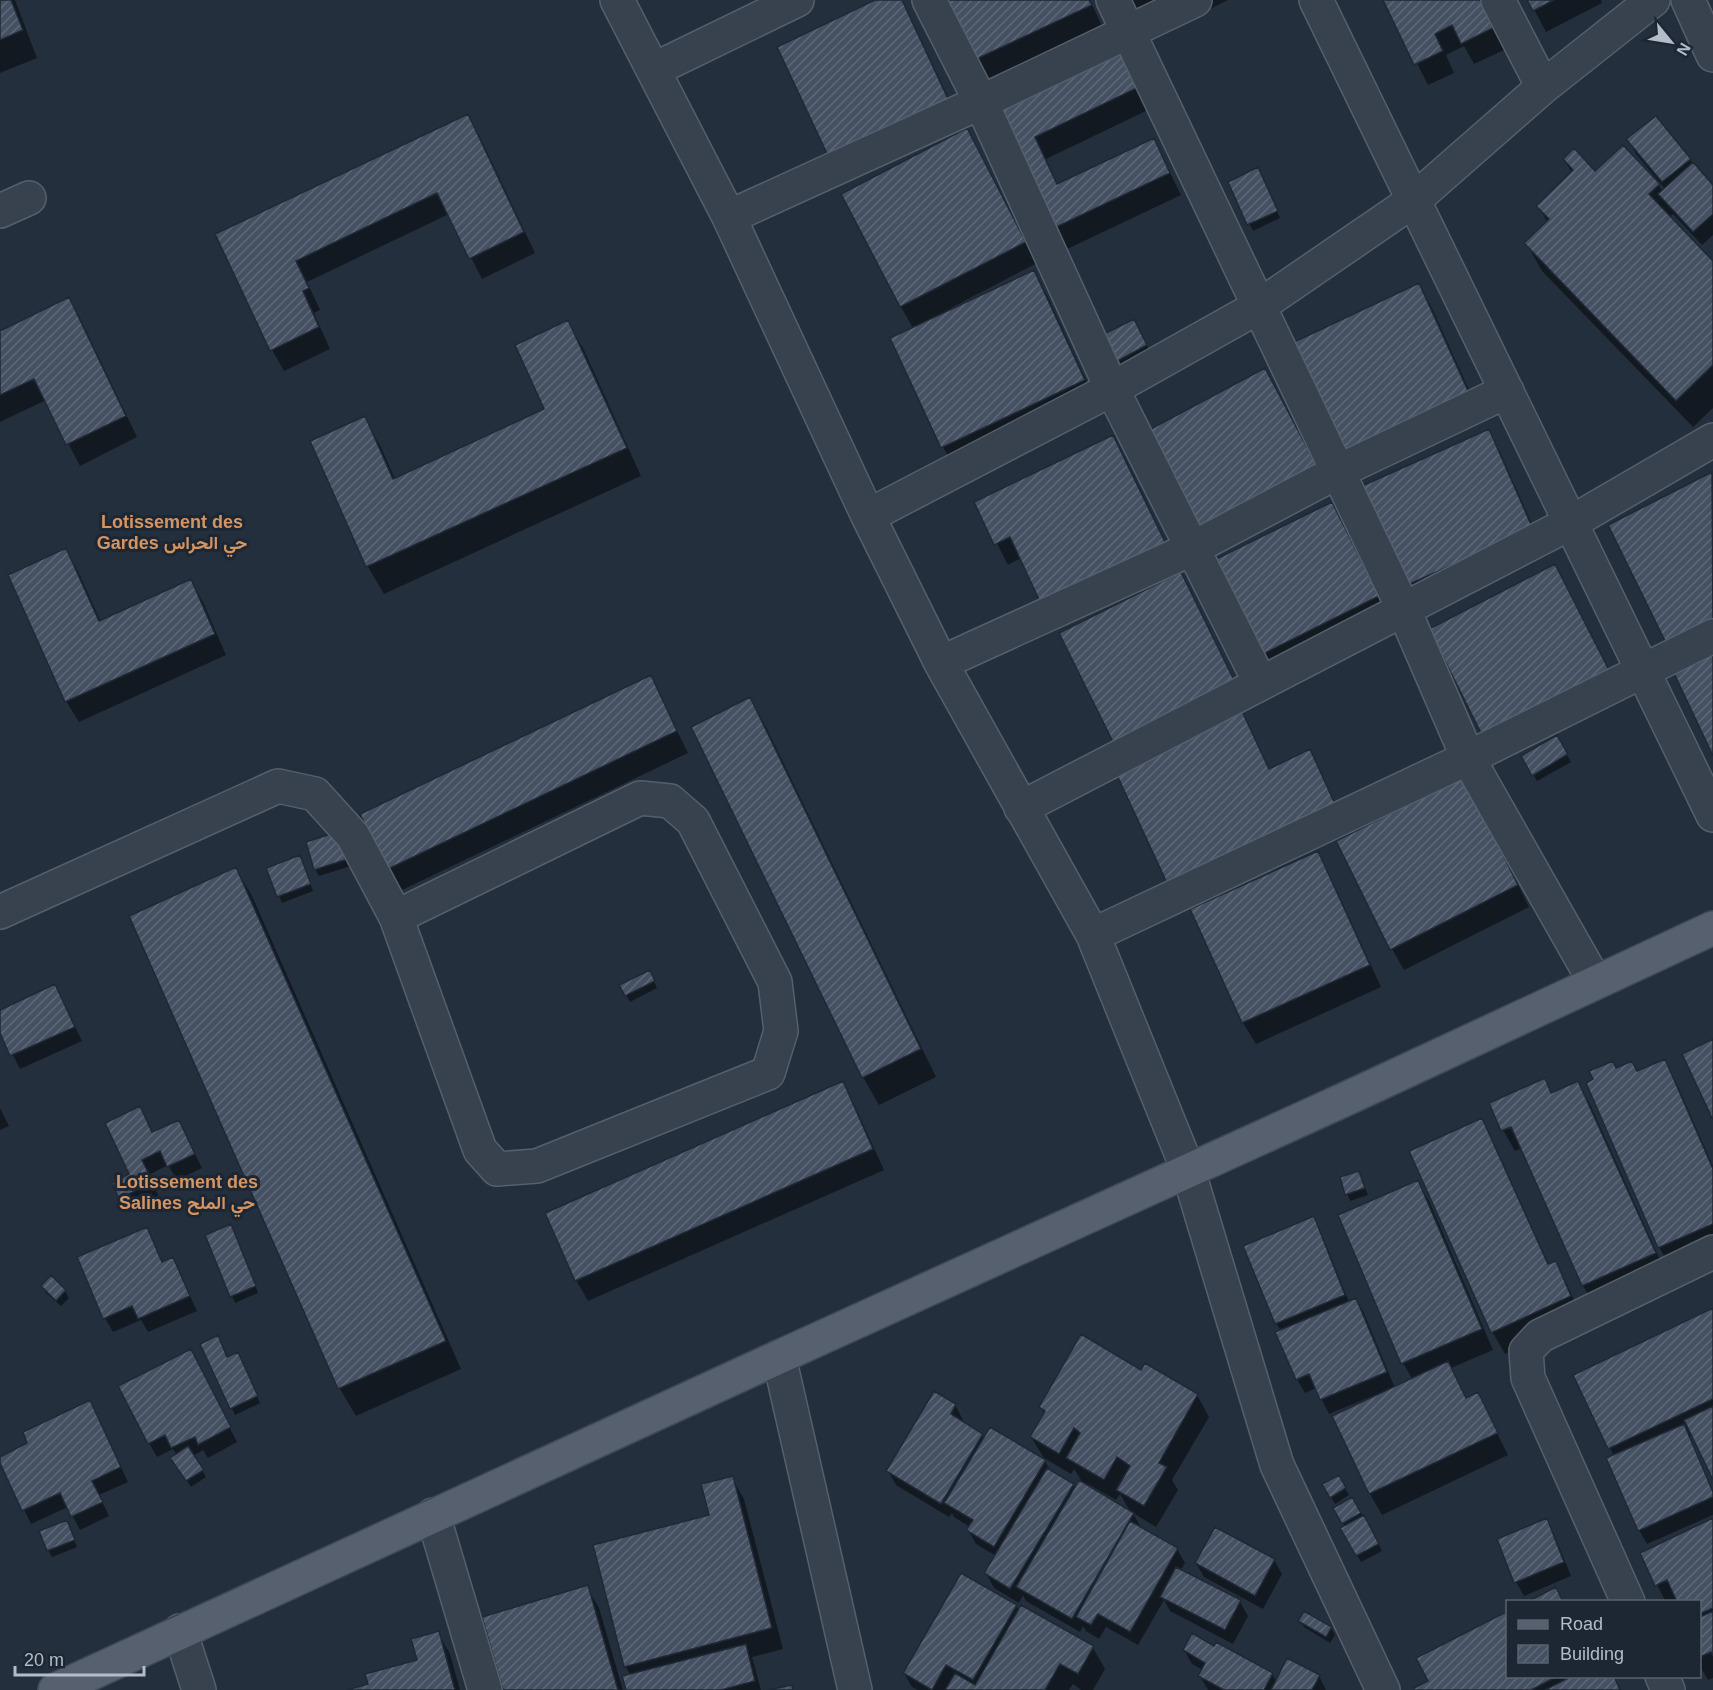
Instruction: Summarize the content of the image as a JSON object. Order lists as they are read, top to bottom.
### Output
{
  "districts": ["Lotissement des Gardes حي الحراس", "Lotissement des Salines حي الملح"],
  "legend": ["Road", "Building"],
  "scale_bar": "20 m",
  "north": "bottom right"
}
